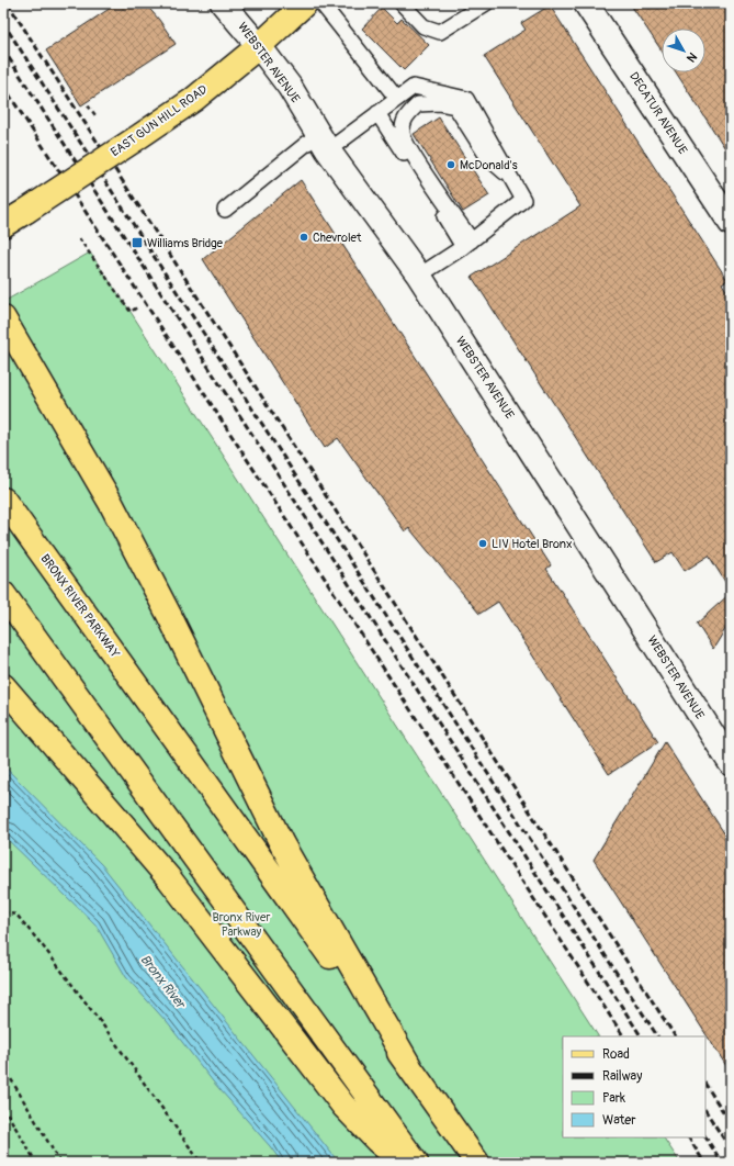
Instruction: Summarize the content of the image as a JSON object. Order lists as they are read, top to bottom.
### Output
{
  "streets": {
    "main road": [
      "WEBSTER AVENUE",
      "DECATUR AVENUE",
      "EAST GUN HILL ROAD",
      "BRONX RIVER PARKWAY"
    ]
  },
  "crossings": [
    ["WEBSTER AVENUE", "EAST GUN HILL ROAD"]
  ],
  "water": ["Bronx River"],
  "parks": ["Bronx River Parkway"],
  "places": {
    "other": ["McDonald's", "Chevrolet", "LIV Hotel Bronx"],
    "transit": ["Williams Bridge"]
  },
  "legend": [
    "Road",
    "Railway",
    "Park",
    "Water"
  ],
  "north": "bottom right"
}
